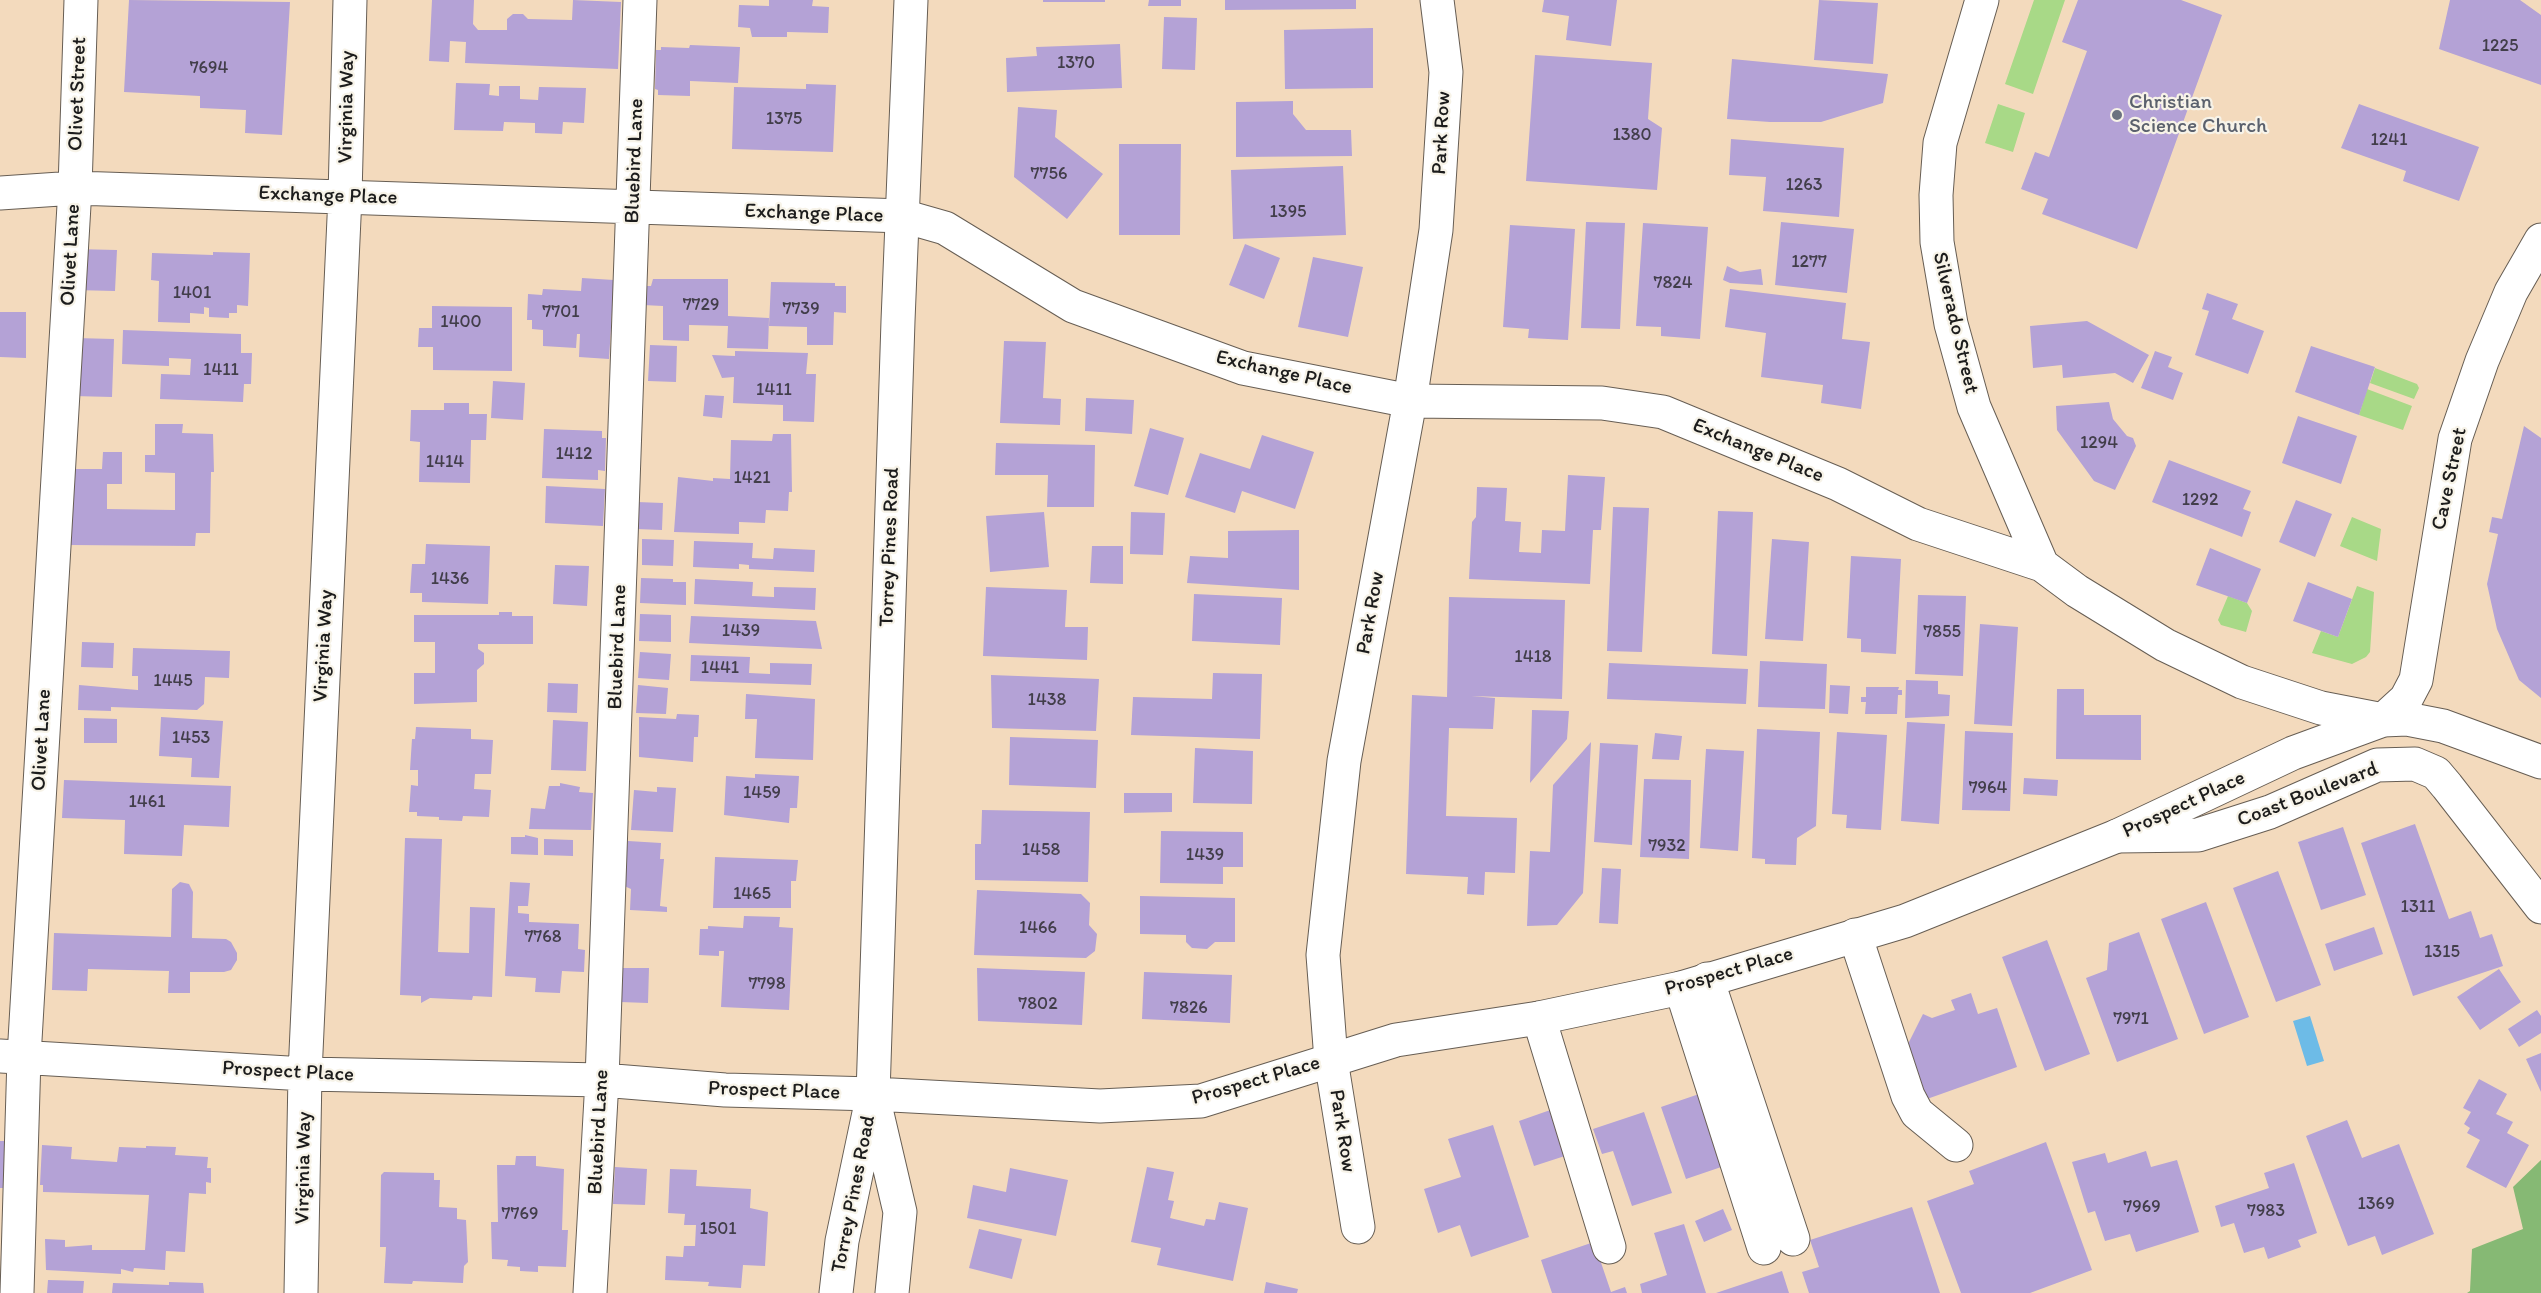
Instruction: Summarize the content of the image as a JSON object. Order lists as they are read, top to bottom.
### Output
{
  "streets": {
    "street": [
      "Olivet Street",
      "Virginia Way",
      "Park Row",
      "Bluebird Lane",
      "Exchange Place",
      "Olivet Lane",
      "Silverado Street",
      "Cave Street",
      "Torrey Pines Road",
      "Coast Boulevard",
      "Prospect Place"
    ]
  },
  "crossings": [
    ["Olivet Street", "Exchange Place"],
    ["Olivet Street", "Olivet Lane"],
    ["Virginia Way", "Exchange Place"],
    ["Virginia Way", "Prospect Place"],
    ["Park Row", "Exchange Place"],
    ["Park Row", "Prospect Place"],
    ["Bluebird Lane", "Exchange Place"],
    ["Bluebird Lane", "Prospect Place"],
    ["Exchange Place", "Olivet Lane"],
    ["Exchange Place", "Silverado Street"],
    ["Exchange Place", "Cave Street"],
    ["Exchange Place", "Torrey Pines Road"],
    ["Exchange Place", "Prospect Place"],
    ["Olivet Lane", "Prospect Place"],
    ["Cave Street", "Prospect Place"],
    ["Torrey Pines Road", "Prospect Place"],
    ["Coast Boulevard", "Prospect Place"]
  ],
  "places": ["Christian Science Church"],
  "house_numbers": [
    "1225",
    "1370",
    "7694",
    "1375",
    "1380",
    "1241",
    "7756",
    "1263",
    "1395",
    "1277",
    "7824",
    "1401",
    "7729",
    "7739",
    "7701",
    "1400",
    "1411",
    "1411",
    "1294",
    "1412",
    "1414",
    "1421",
    "1292",
    "1436",
    "1439",
    "7855",
    "1418",
    "1441",
    "1445",
    "1438",
    "1453",
    "7964",
    "1459",
    "1461",
    "7932",
    "1458",
    "1439",
    "1465",
    "1311",
    "1466",
    "7768",
    "1315",
    "7798",
    "7802",
    "7826",
    "7971",
    "1369",
    "7969",
    "7983",
    "7769",
    "1501"
  ]
}
